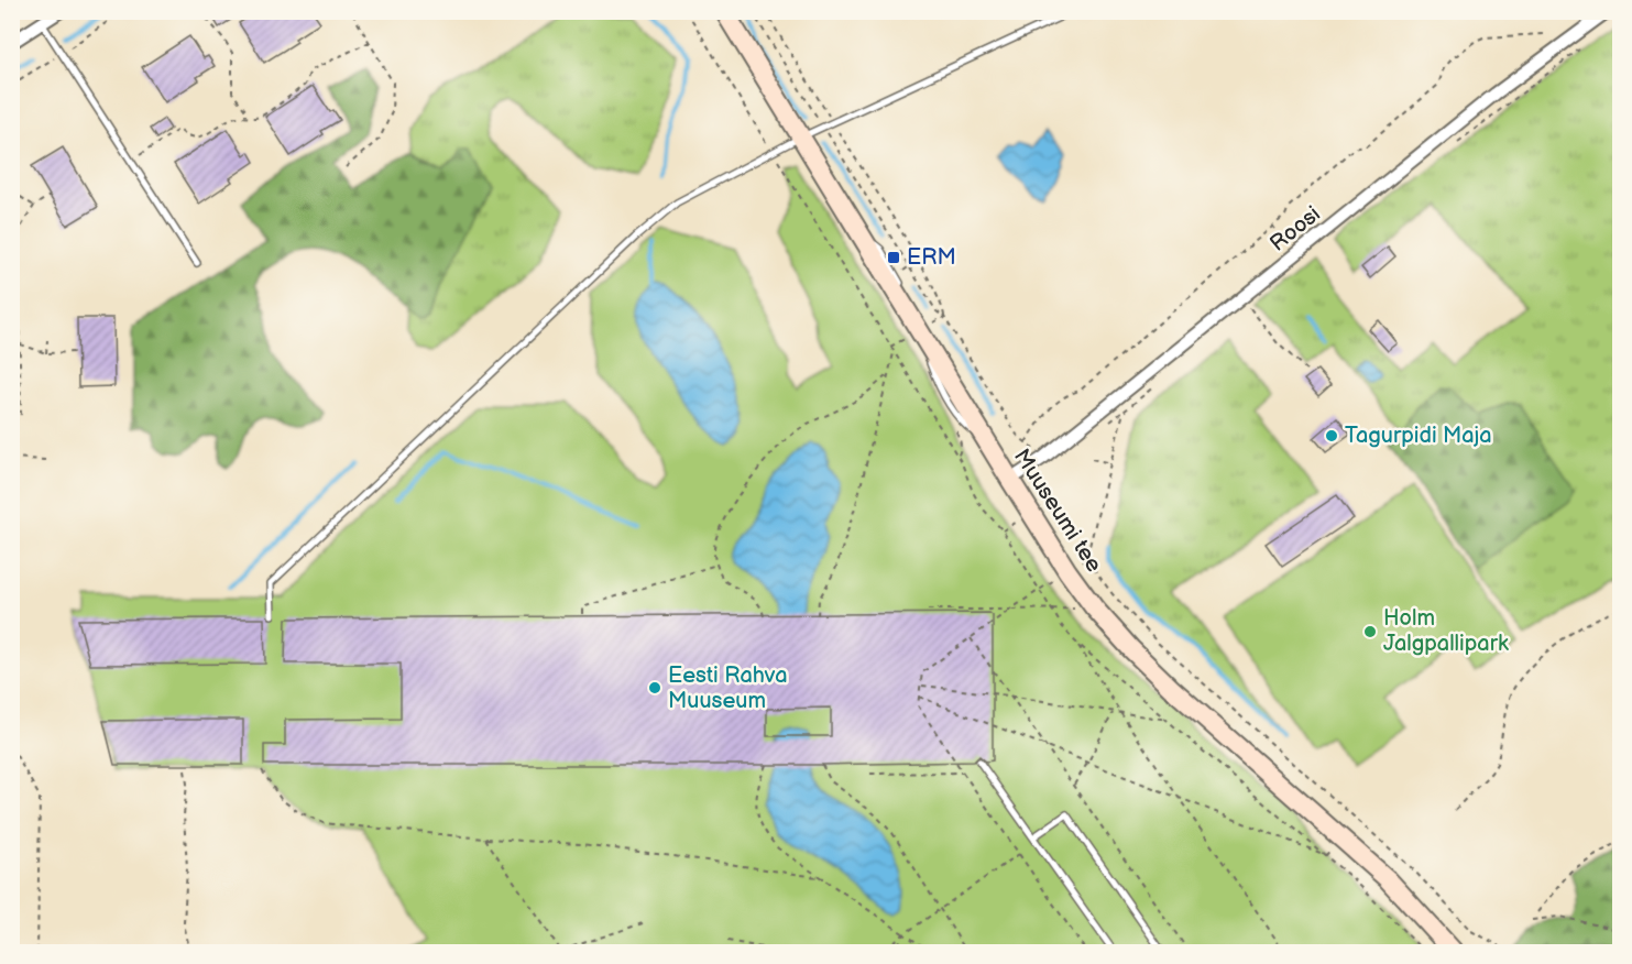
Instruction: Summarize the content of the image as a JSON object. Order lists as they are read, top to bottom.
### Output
{
  "streets": {
    "street": ["Roosi", "Muuseumi tee"]
  },
  "crossings": [
    ["Roosi", "Muuseumi tee"]
  ],
  "places": {
    "transit": ["ERM"],
    "other": ["Tagurpidi Maja", "Holm Jalgpallipark", "Eesti Rahva Muuseum"]
  }
}
